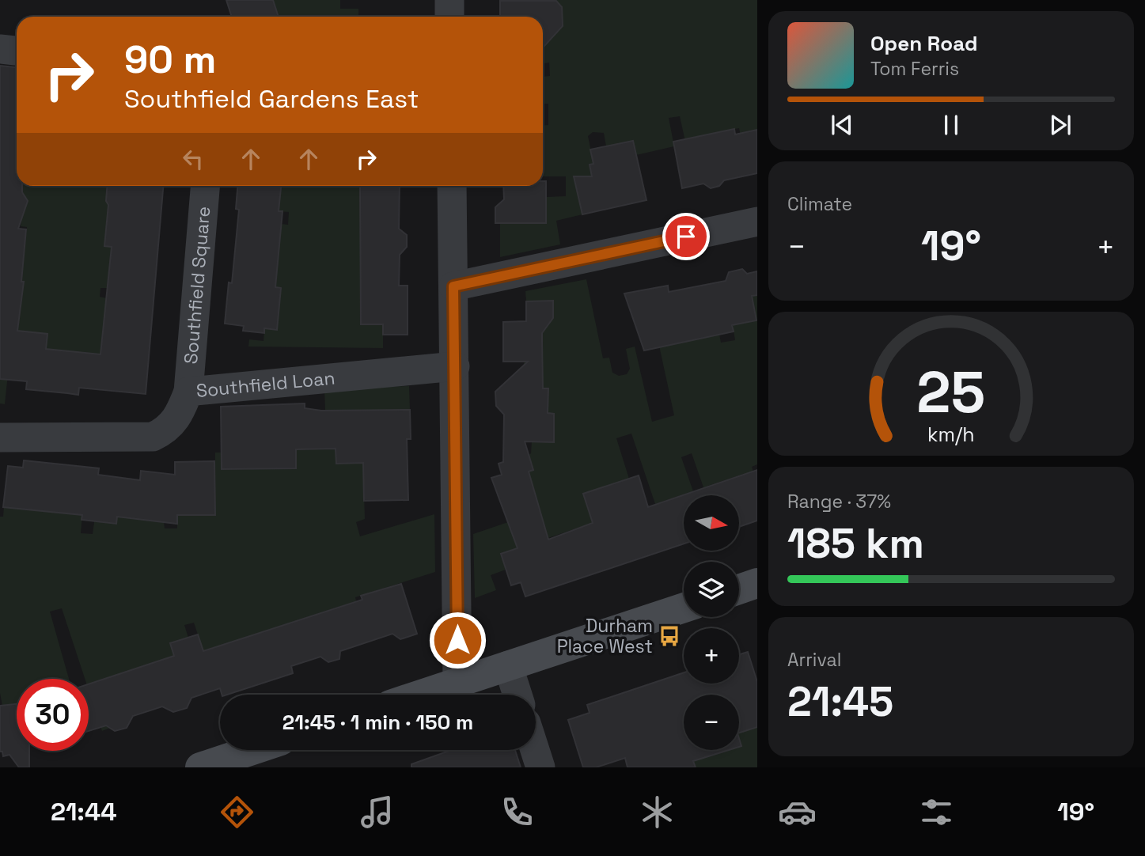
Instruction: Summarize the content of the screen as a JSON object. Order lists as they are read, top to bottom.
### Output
{
  "streets": {
    "street": ["Southfield Square", "Southfield Loan"]
  },
  "crossings": [
    ["Southfield Square", "Southfield Loan"]
  ],
  "places": {
    "bus stop": ["Durham Place West"]
  },
  "north": "right",
  "page": {
    "turn": ["90 m", "Southfield Gardens East"],
    "song": ["Open Road", "Tom Ferris"],
    "tile": [
      "Climate",
      ["Range · 37%", "185 km"],
      ["Arrival", "21:45"]
    ],
    "heat": ["−", "19°", "+"],
    "map_buttons": ["+", "−"],
    "limit": "30",
    "trip": "21:45 · 1 min · 150 m",
    "tabs": ["21:44", "19°"],
    "gauge": ["25", "km/h"]
  }
}
